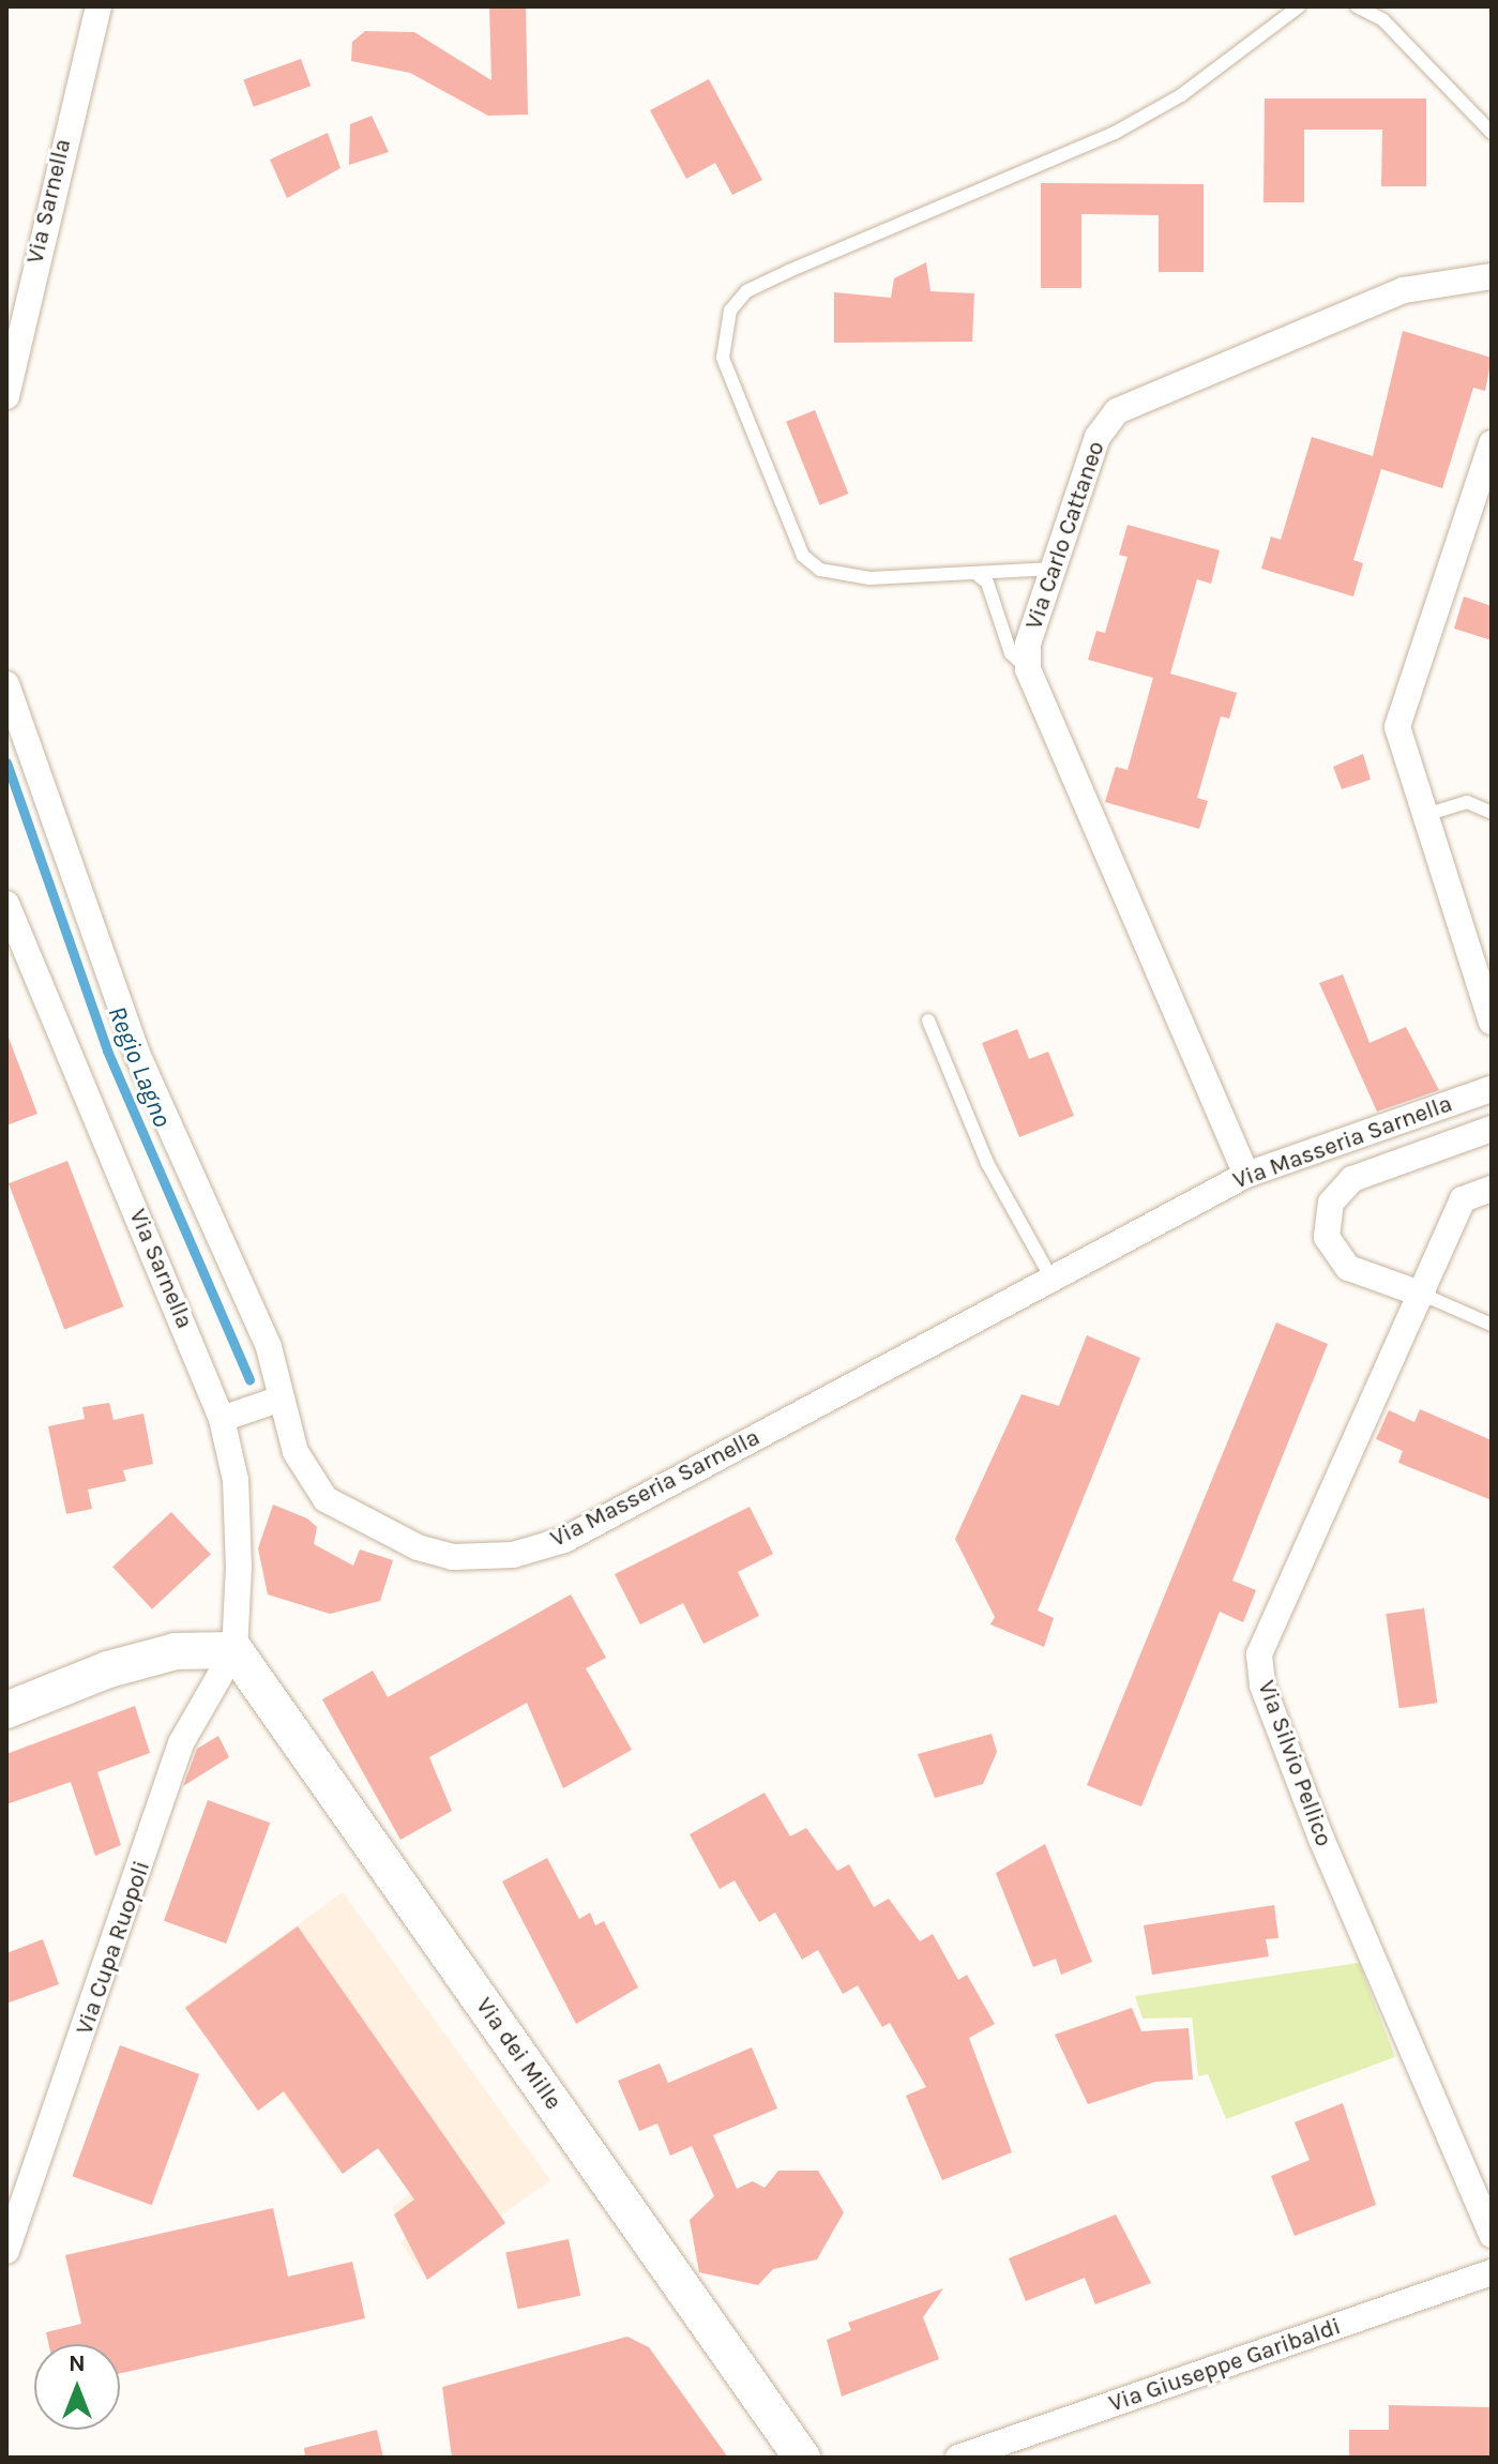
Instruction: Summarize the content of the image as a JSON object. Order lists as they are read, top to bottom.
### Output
{
  "streets": {
    "street": [
      "Via Sarnella",
      "Via Carlo Cattaneo",
      "Via Masseria Sarnella",
      "Via Silvio Pellico",
      "Via Cupa Ruopoli",
      "Via dei Mille",
      "Via Giuseppe Garibaldi"
    ]
  },
  "crossings": [
    ["Via Sarnella", "Via Cupa Ruopoli"],
    ["Via Sarnella", "Via dei Mille"],
    ["Via Cupa Ruopoli", "Via dei Mille"]
  ],
  "water": ["Regio Lagno"],
  "north": "top"
}
